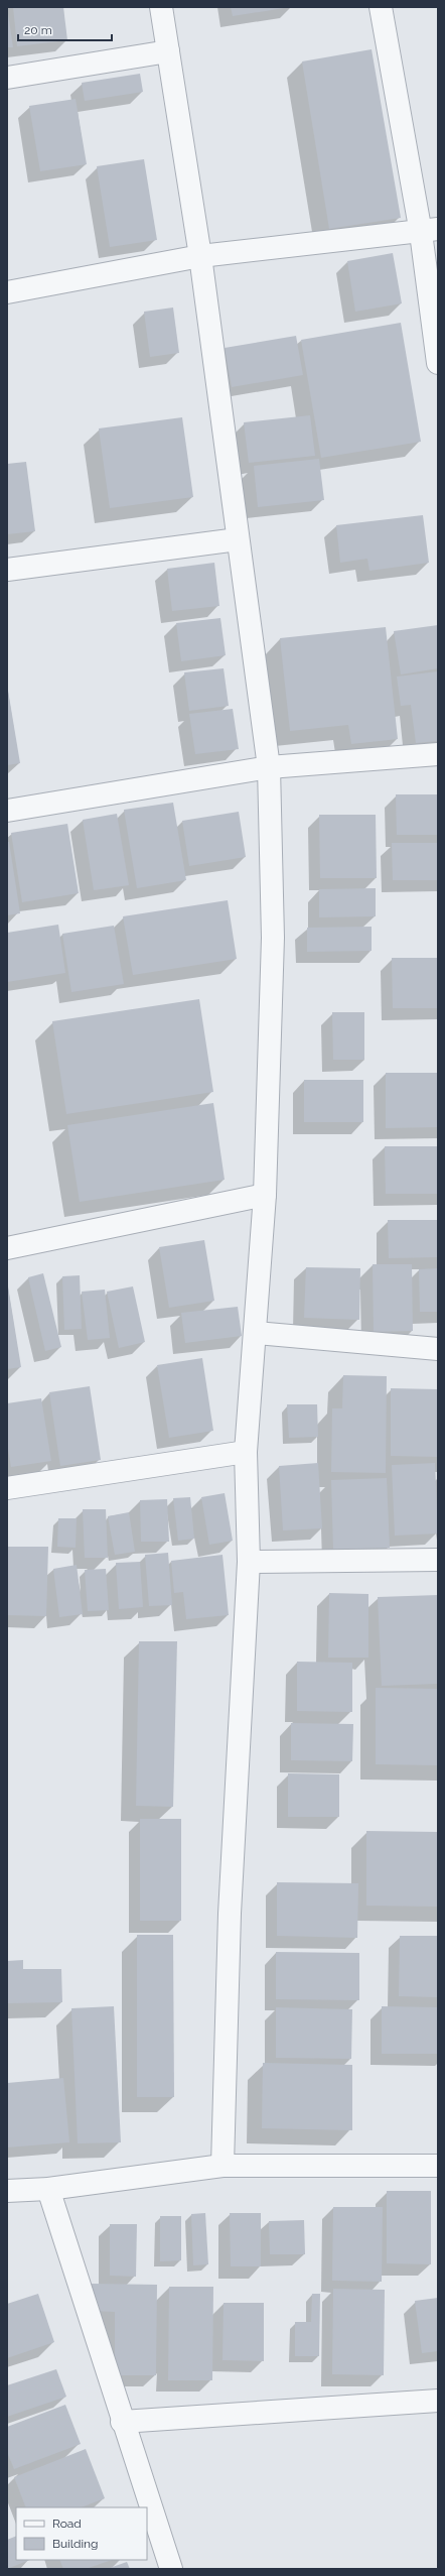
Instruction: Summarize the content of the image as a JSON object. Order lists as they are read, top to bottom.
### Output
{
  "legend": ["Road", "Building"],
  "scale_bar": "20 m"
}
